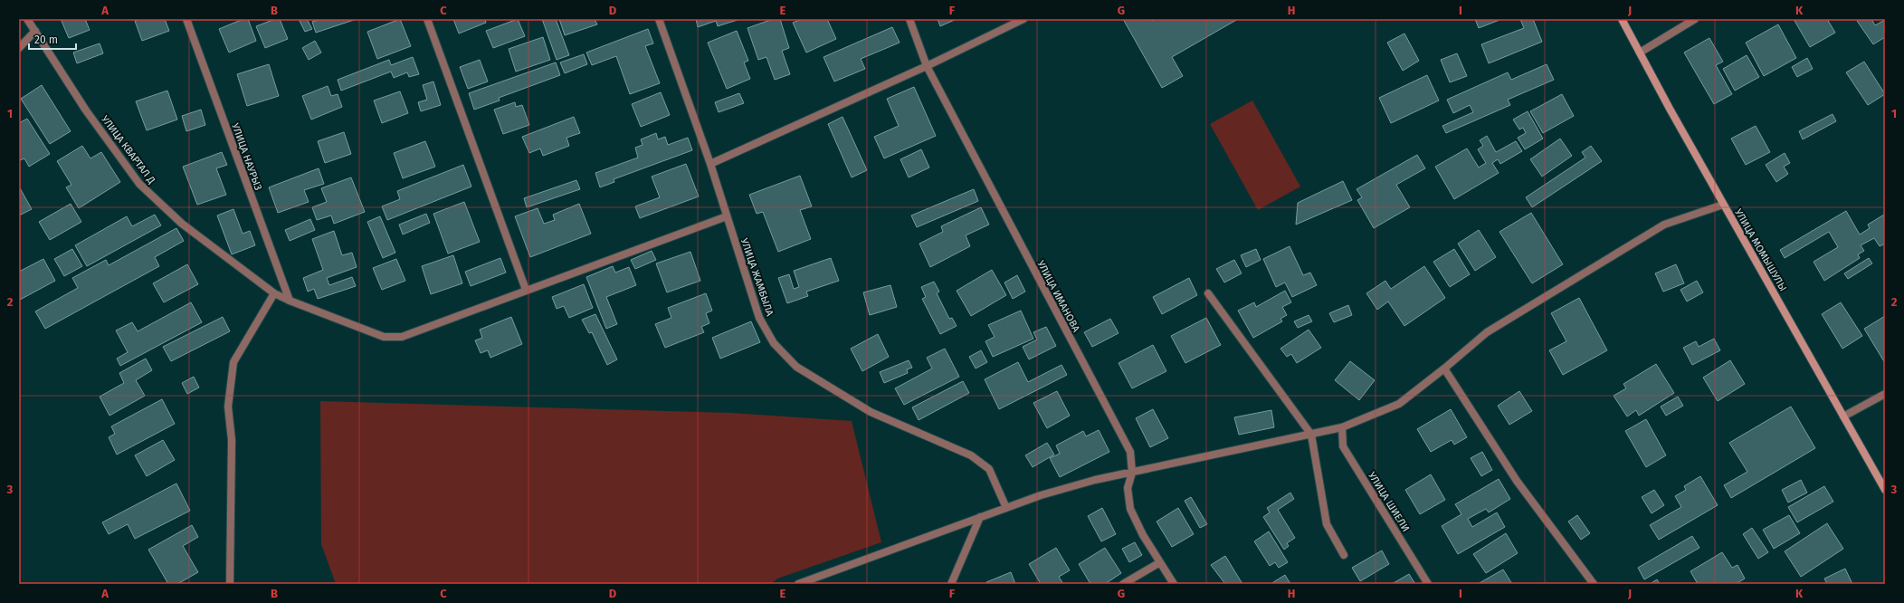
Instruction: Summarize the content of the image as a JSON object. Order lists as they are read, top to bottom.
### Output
{
  "streets": {
    "street": [
      "УЛИЦА КВАРТАЛ Д",
      "УЛИЦА НАУРЫЗ",
      "УЛИЦА МОМЫШУЛЫ",
      "УЛИЦА ЖАМБЫЛА",
      "УЛИЦА ИМАНОВА",
      "УЛИЦА ШИЕЛИ"
    ]
  },
  "crossings": [
    ["УЛИЦА КВАРТАЛ Д", "УЛИЦА НАУРЫЗ"],
    ["УЛИЦА КВАРТАЛ Д", "УЛИЦА ЖАМБЫЛА"]
  ],
  "scale_bar": "20 m",
  "grid": {
    "columns": [
      "A",
      "B",
      "C",
      "D",
      "E",
      "F",
      "G",
      "H",
      "I",
      "J",
      "K"
    ],
    "rows": ["1", "2", "3"]
  }
}
